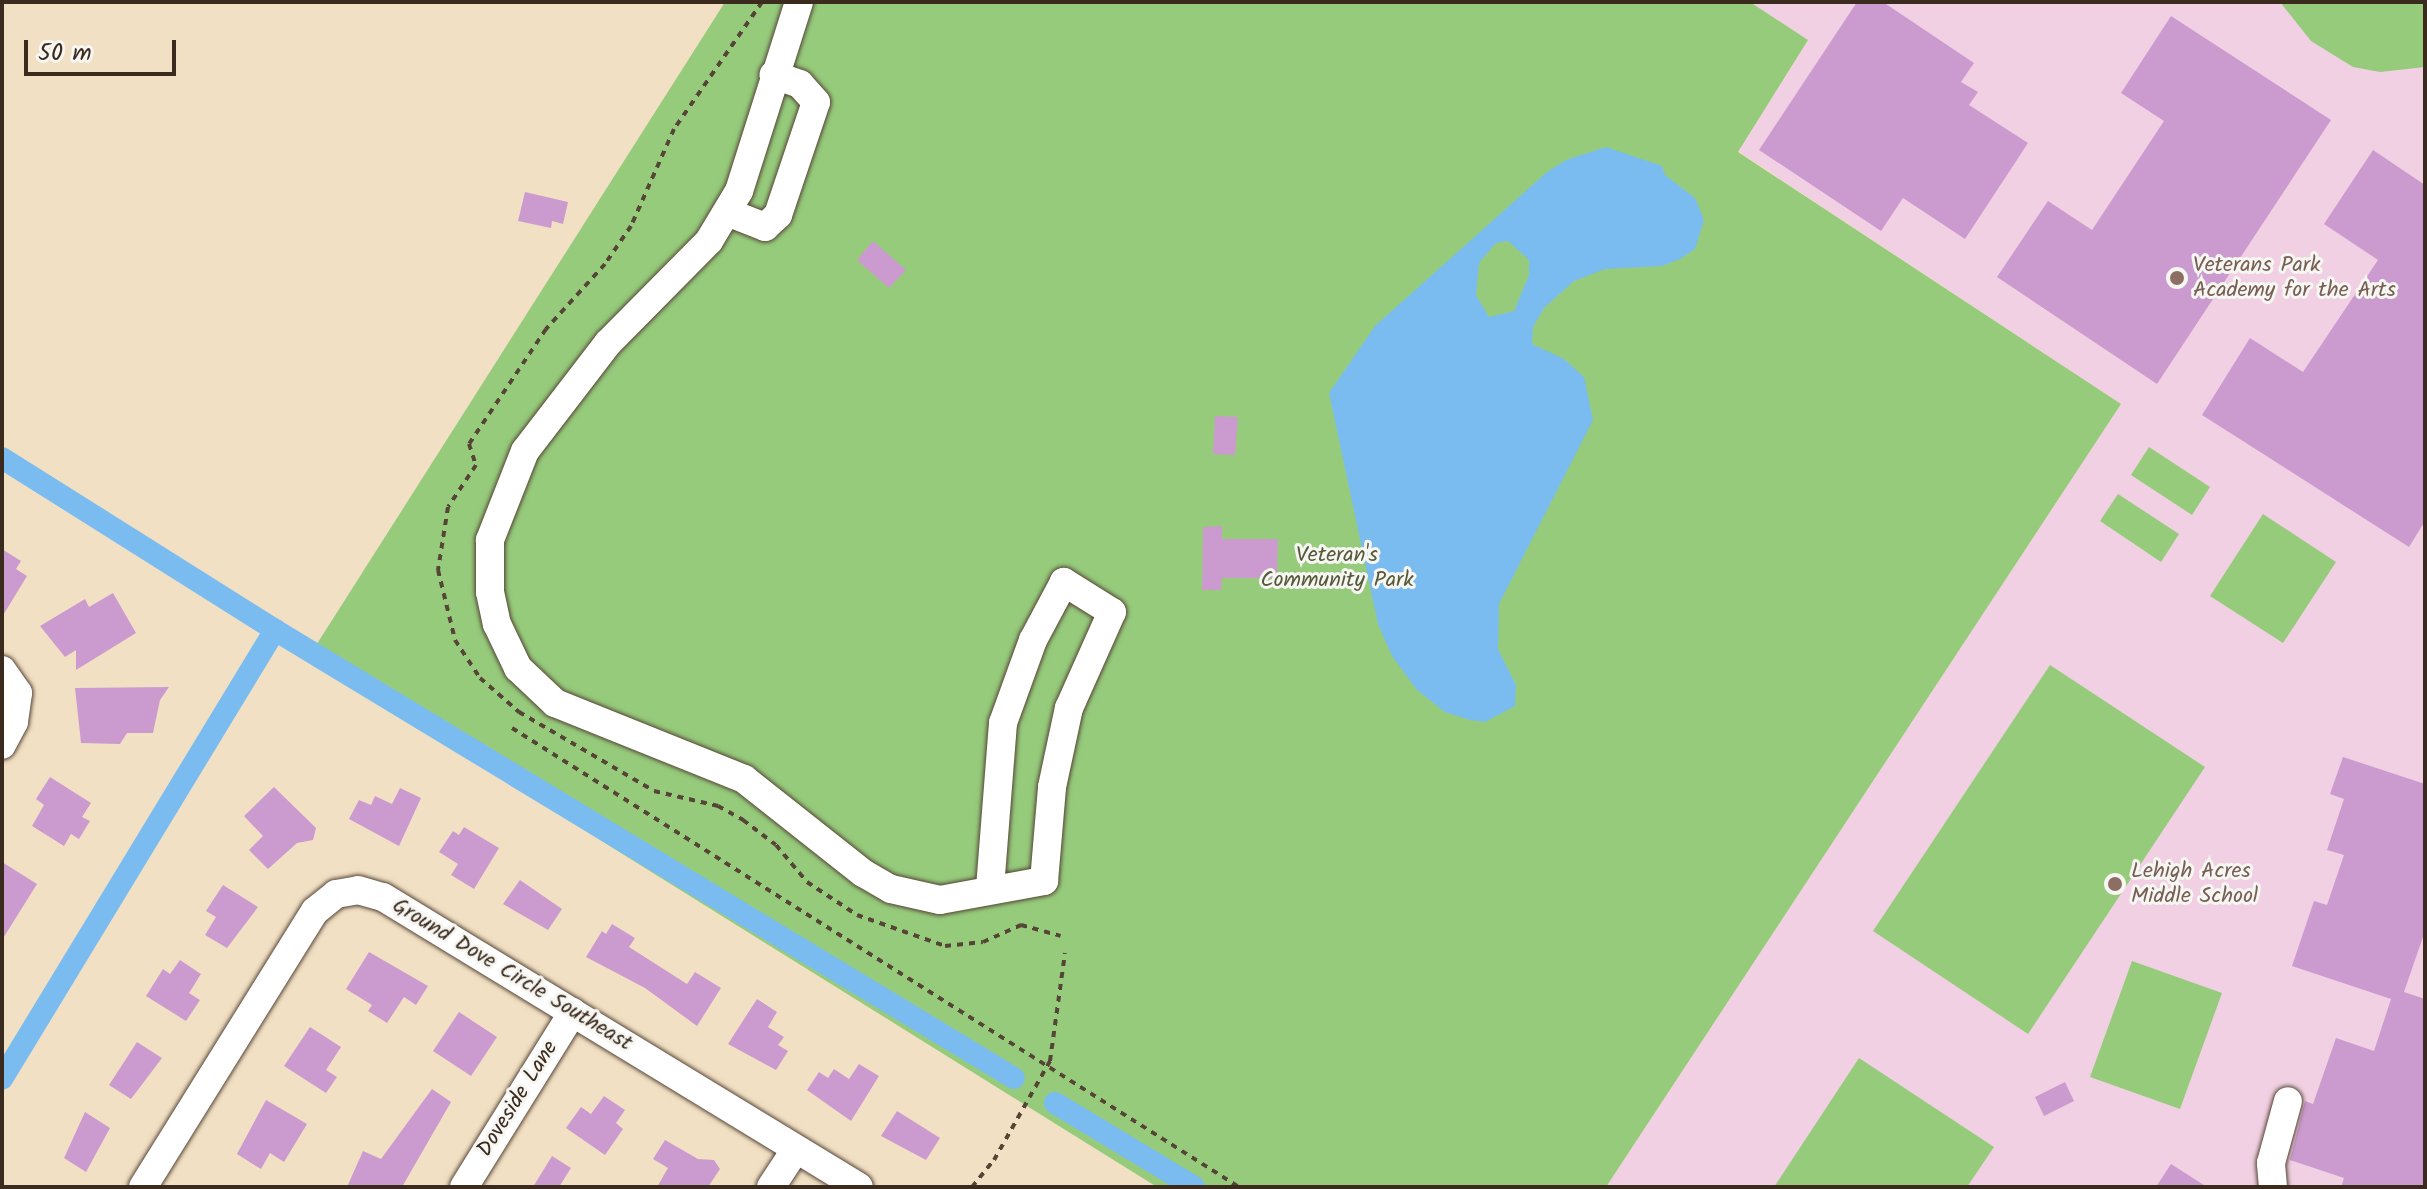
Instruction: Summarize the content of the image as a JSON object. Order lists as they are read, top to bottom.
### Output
{
  "streets": {
    "street": ["Ground Dove Circle Southeast", "Doveside Lane"]
  },
  "crossings": [
    ["Ground Dove Circle Southeast", "Doveside Lane"]
  ],
  "parks": ["Veteran's Community Park"],
  "places": ["Veterans Park Academy for the Arts", "Lehigh Acres Middle School"],
  "scale_bar": "50 m"
}
